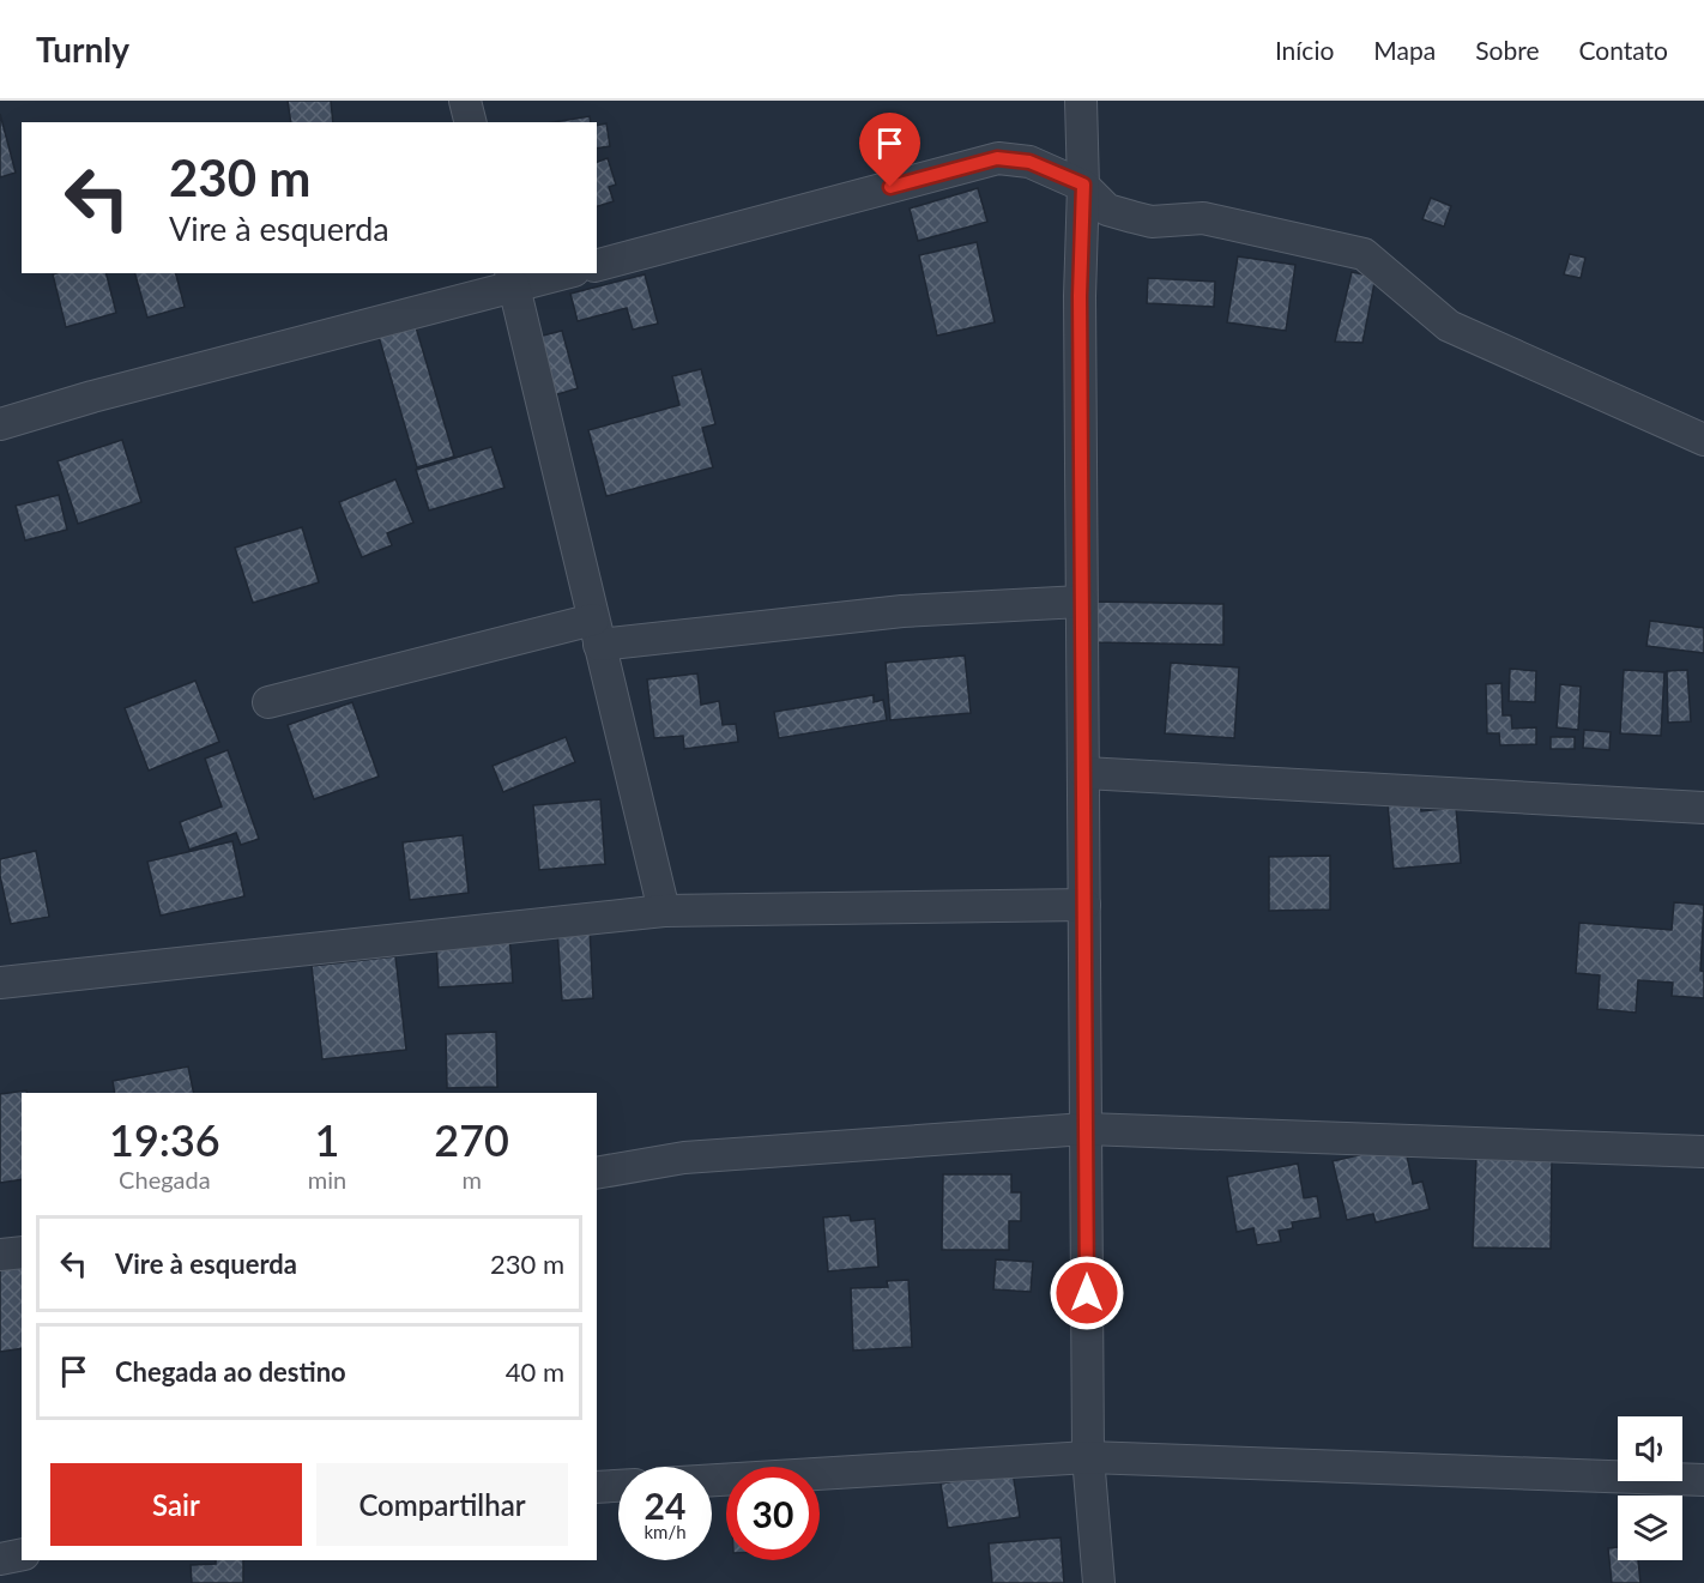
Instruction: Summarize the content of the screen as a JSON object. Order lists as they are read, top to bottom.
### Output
{
  "page": {
    "header": "Turnly",
    "nav": [
      "Início",
      "Mapa",
      "Sobre",
      "Contato"
    ],
    "turn": ["230 m", "Vire à esquerda"],
    "eta": [
      "19:36",
      "Chegada",
      "1",
      "min",
      "270",
      "m"
    ],
    "list": [
      {
        "name": "Vire à esquerda",
        "value": "230 m"
      },
      {
        "name": "Chegada ao destino",
        "value": "40 m"
      }
    ],
    "buttons": ["Sair", "Compartilhar"],
    "speed": "24 km/h",
    "limit": "30"
  }
}
